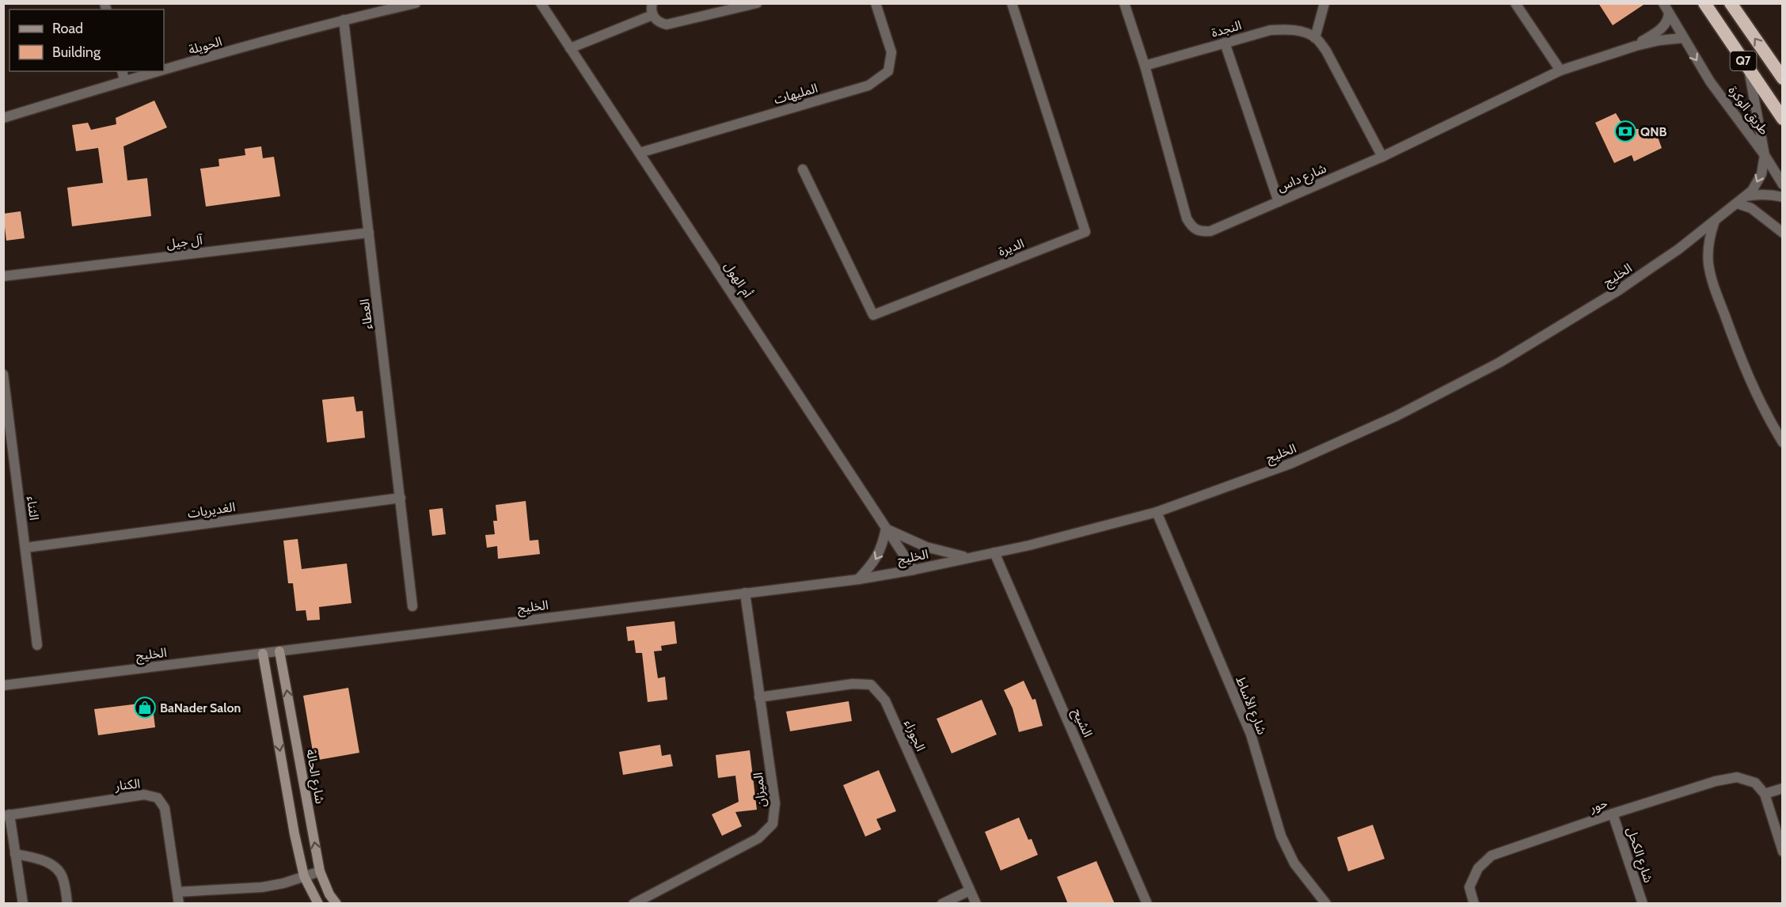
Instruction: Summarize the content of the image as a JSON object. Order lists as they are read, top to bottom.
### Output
{
  "streets": {
    "highway": ["Q7", "طريق الوكرة"],
    "main road": ["شارع الحالة"],
    "street": [
      "النجدة",
      "الحويلة",
      "المليهات",
      "شارع داس",
      "آل جيل",
      "الديرة",
      "الخليج",
      "أم الهول",
      "العطاء",
      "الثناء",
      "الغديريات",
      "شارع الأساط",
      "الشيح",
      "الجوزاء",
      "الكنار",
      "الميزان",
      "حور",
      "شارع الكحل"
    ]
  },
  "crossings": [
    ["النجدة", "شارع داس"],
    ["الحويلة", "العطاء"],
    ["المليهات", "أم الهول"],
    ["طريق الوكرة", "شارع داس"],
    ["طريق الوكرة", "الخليج"],
    ["آل جيل", "العطاء"],
    ["الخليج", "أم الهول"],
    ["الخليج", "شارع الأساط"],
    ["الخليج", "الشيح"],
    ["الخليج", "شارع الحالة"],
    ["الخليج", "الميزان"],
    ["العطاء", "الغديريات"],
    ["الثناء", "الغديريات"],
    ["الجوزاء", "الميزان"],
    ["حور", "شارع الكحل"]
  ],
  "one_way": ["طريق الوكرة"],
  "places": {
    "bank": ["QNB"],
    "shop": ["BaNader Salon"]
  },
  "legend": ["Road", "Building"]
}
